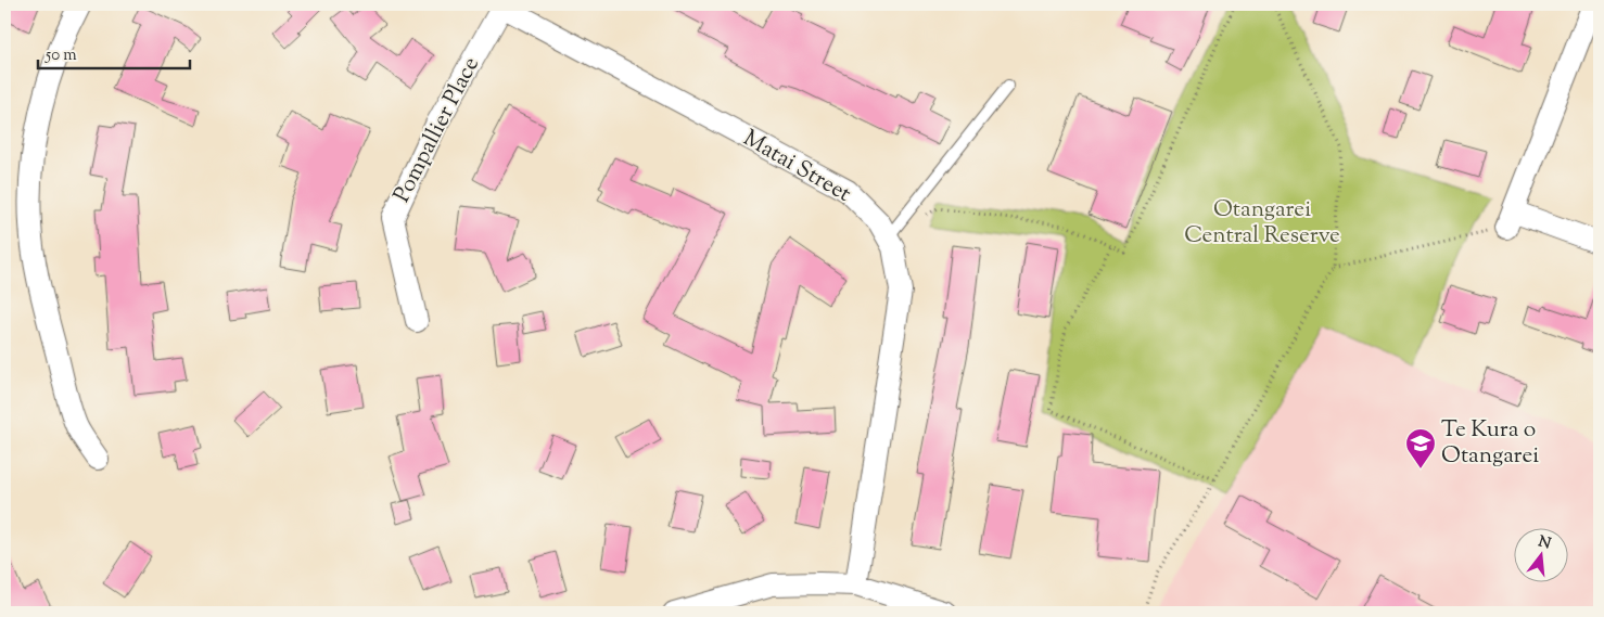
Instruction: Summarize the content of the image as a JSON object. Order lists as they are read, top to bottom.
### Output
{
  "streets": {
    "street": ["Pompallier Place", "Matai Street"]
  },
  "crossings": [
    ["Pompallier Place", "Matai Street"]
  ],
  "parks": ["Otangarei Central Reserve"],
  "places": {
    "school or university": ["Te Kura o Otangarei"]
  },
  "scale_bar": "50 m",
  "north": "top"
}
